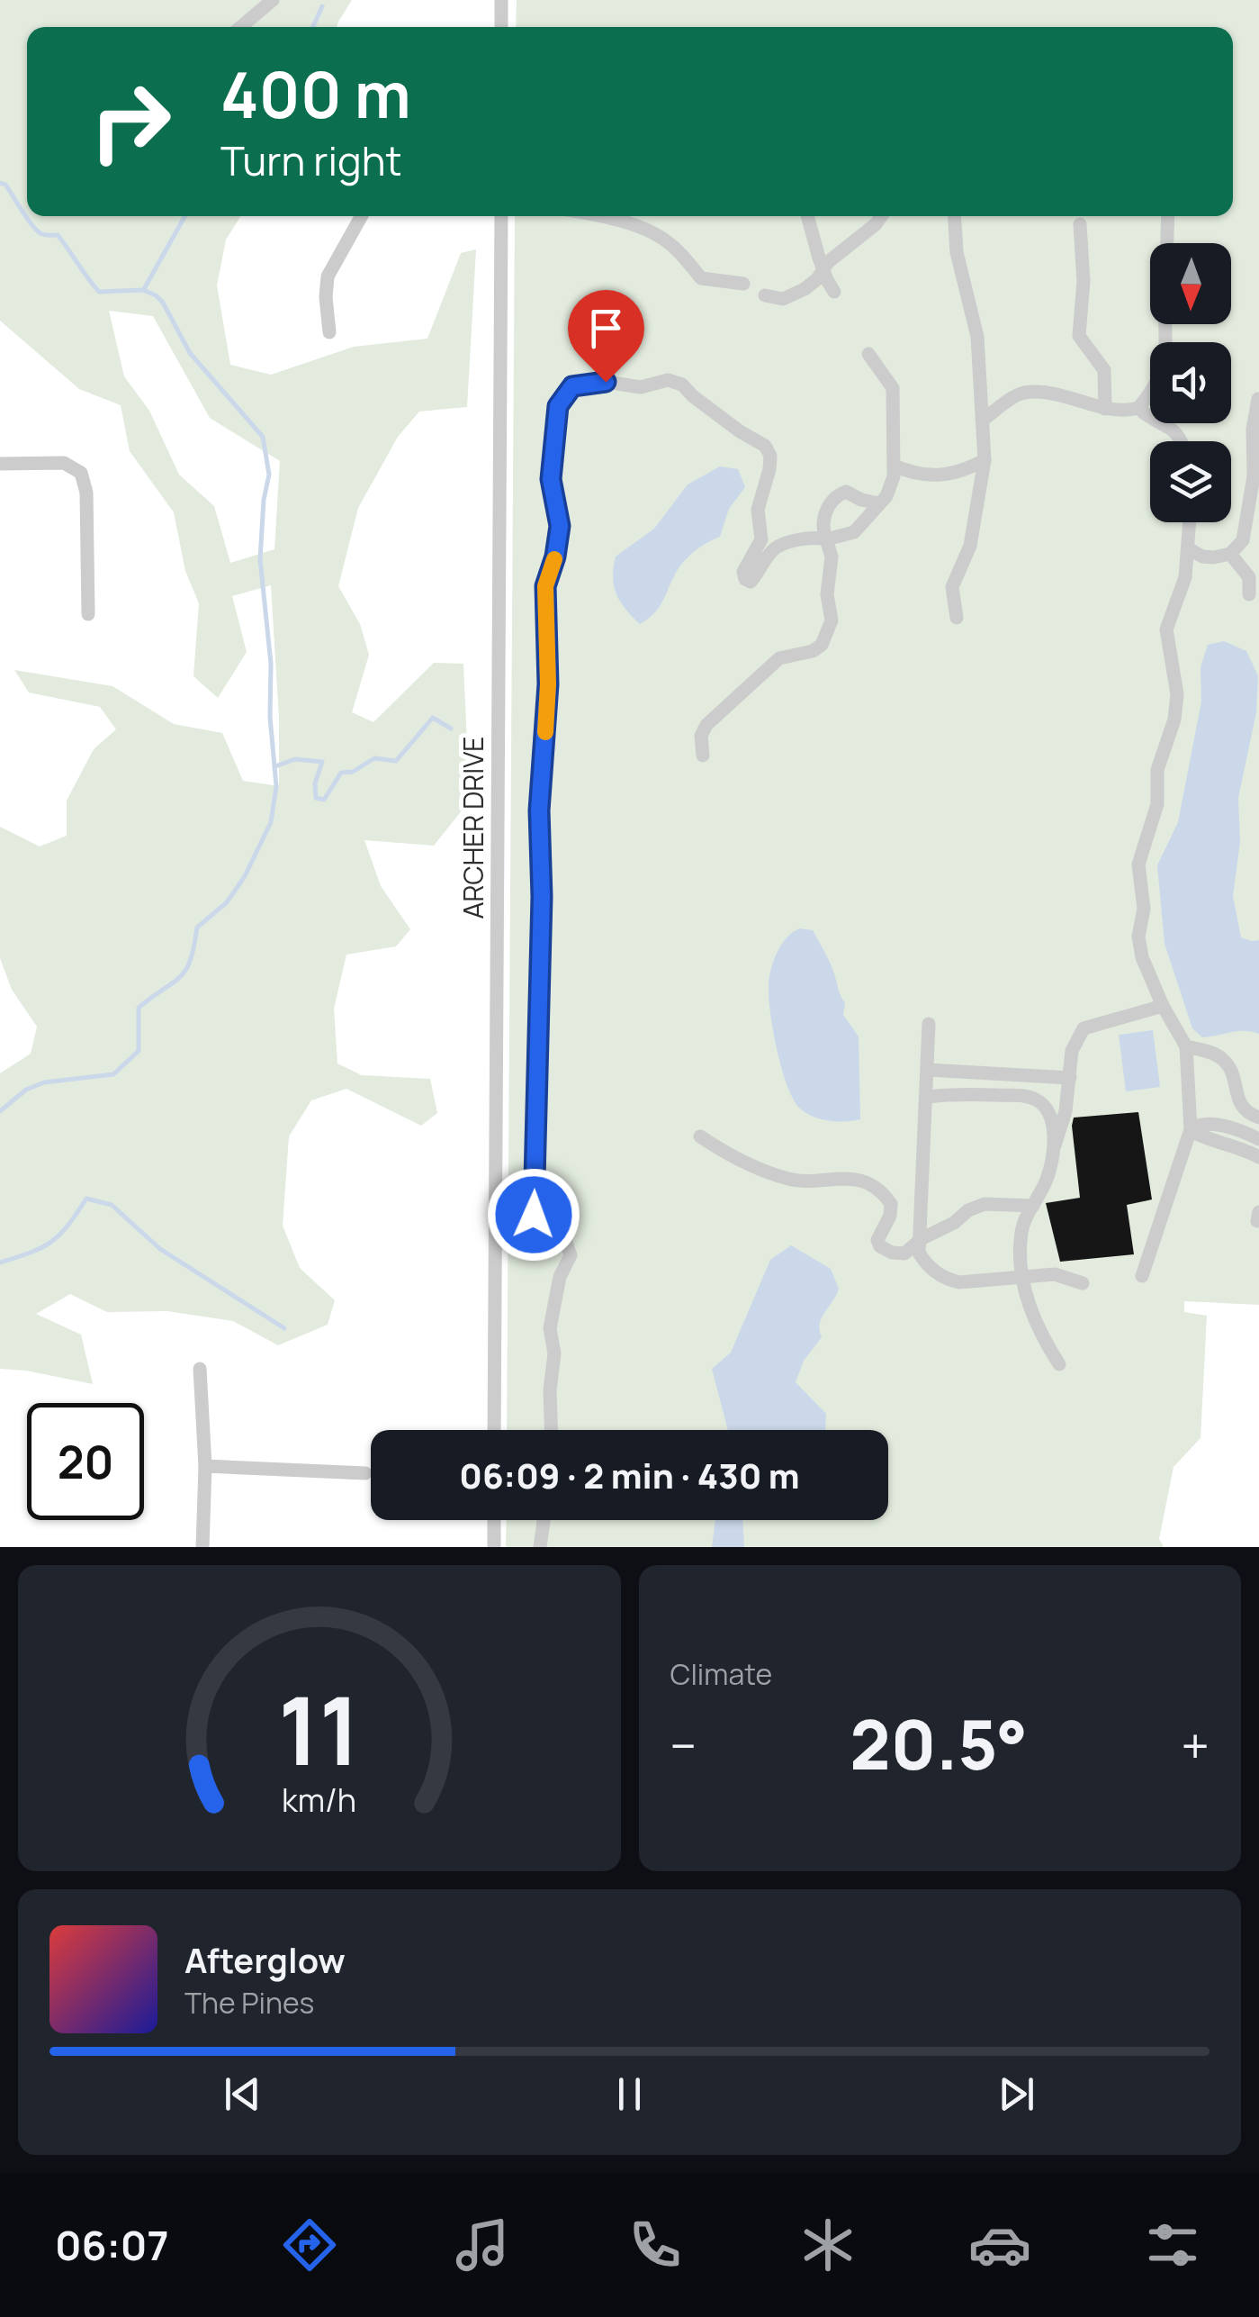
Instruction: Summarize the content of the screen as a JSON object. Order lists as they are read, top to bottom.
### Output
{
  "streets": {
    "street": ["ARCHER DRIVE"]
  },
  "north": "bottom",
  "page": {
    "turn": ["400 m", "Turn right"],
    "limit": "20",
    "trip": "06:09 · 2 min · 430 m",
    "tile": "Climate",
    "heat": ["−", "20.5°", "+"],
    "song": ["Afterglow", "The Pines"],
    "tabs": "06:07",
    "gauge": ["11", "km/h"]
  }
}
